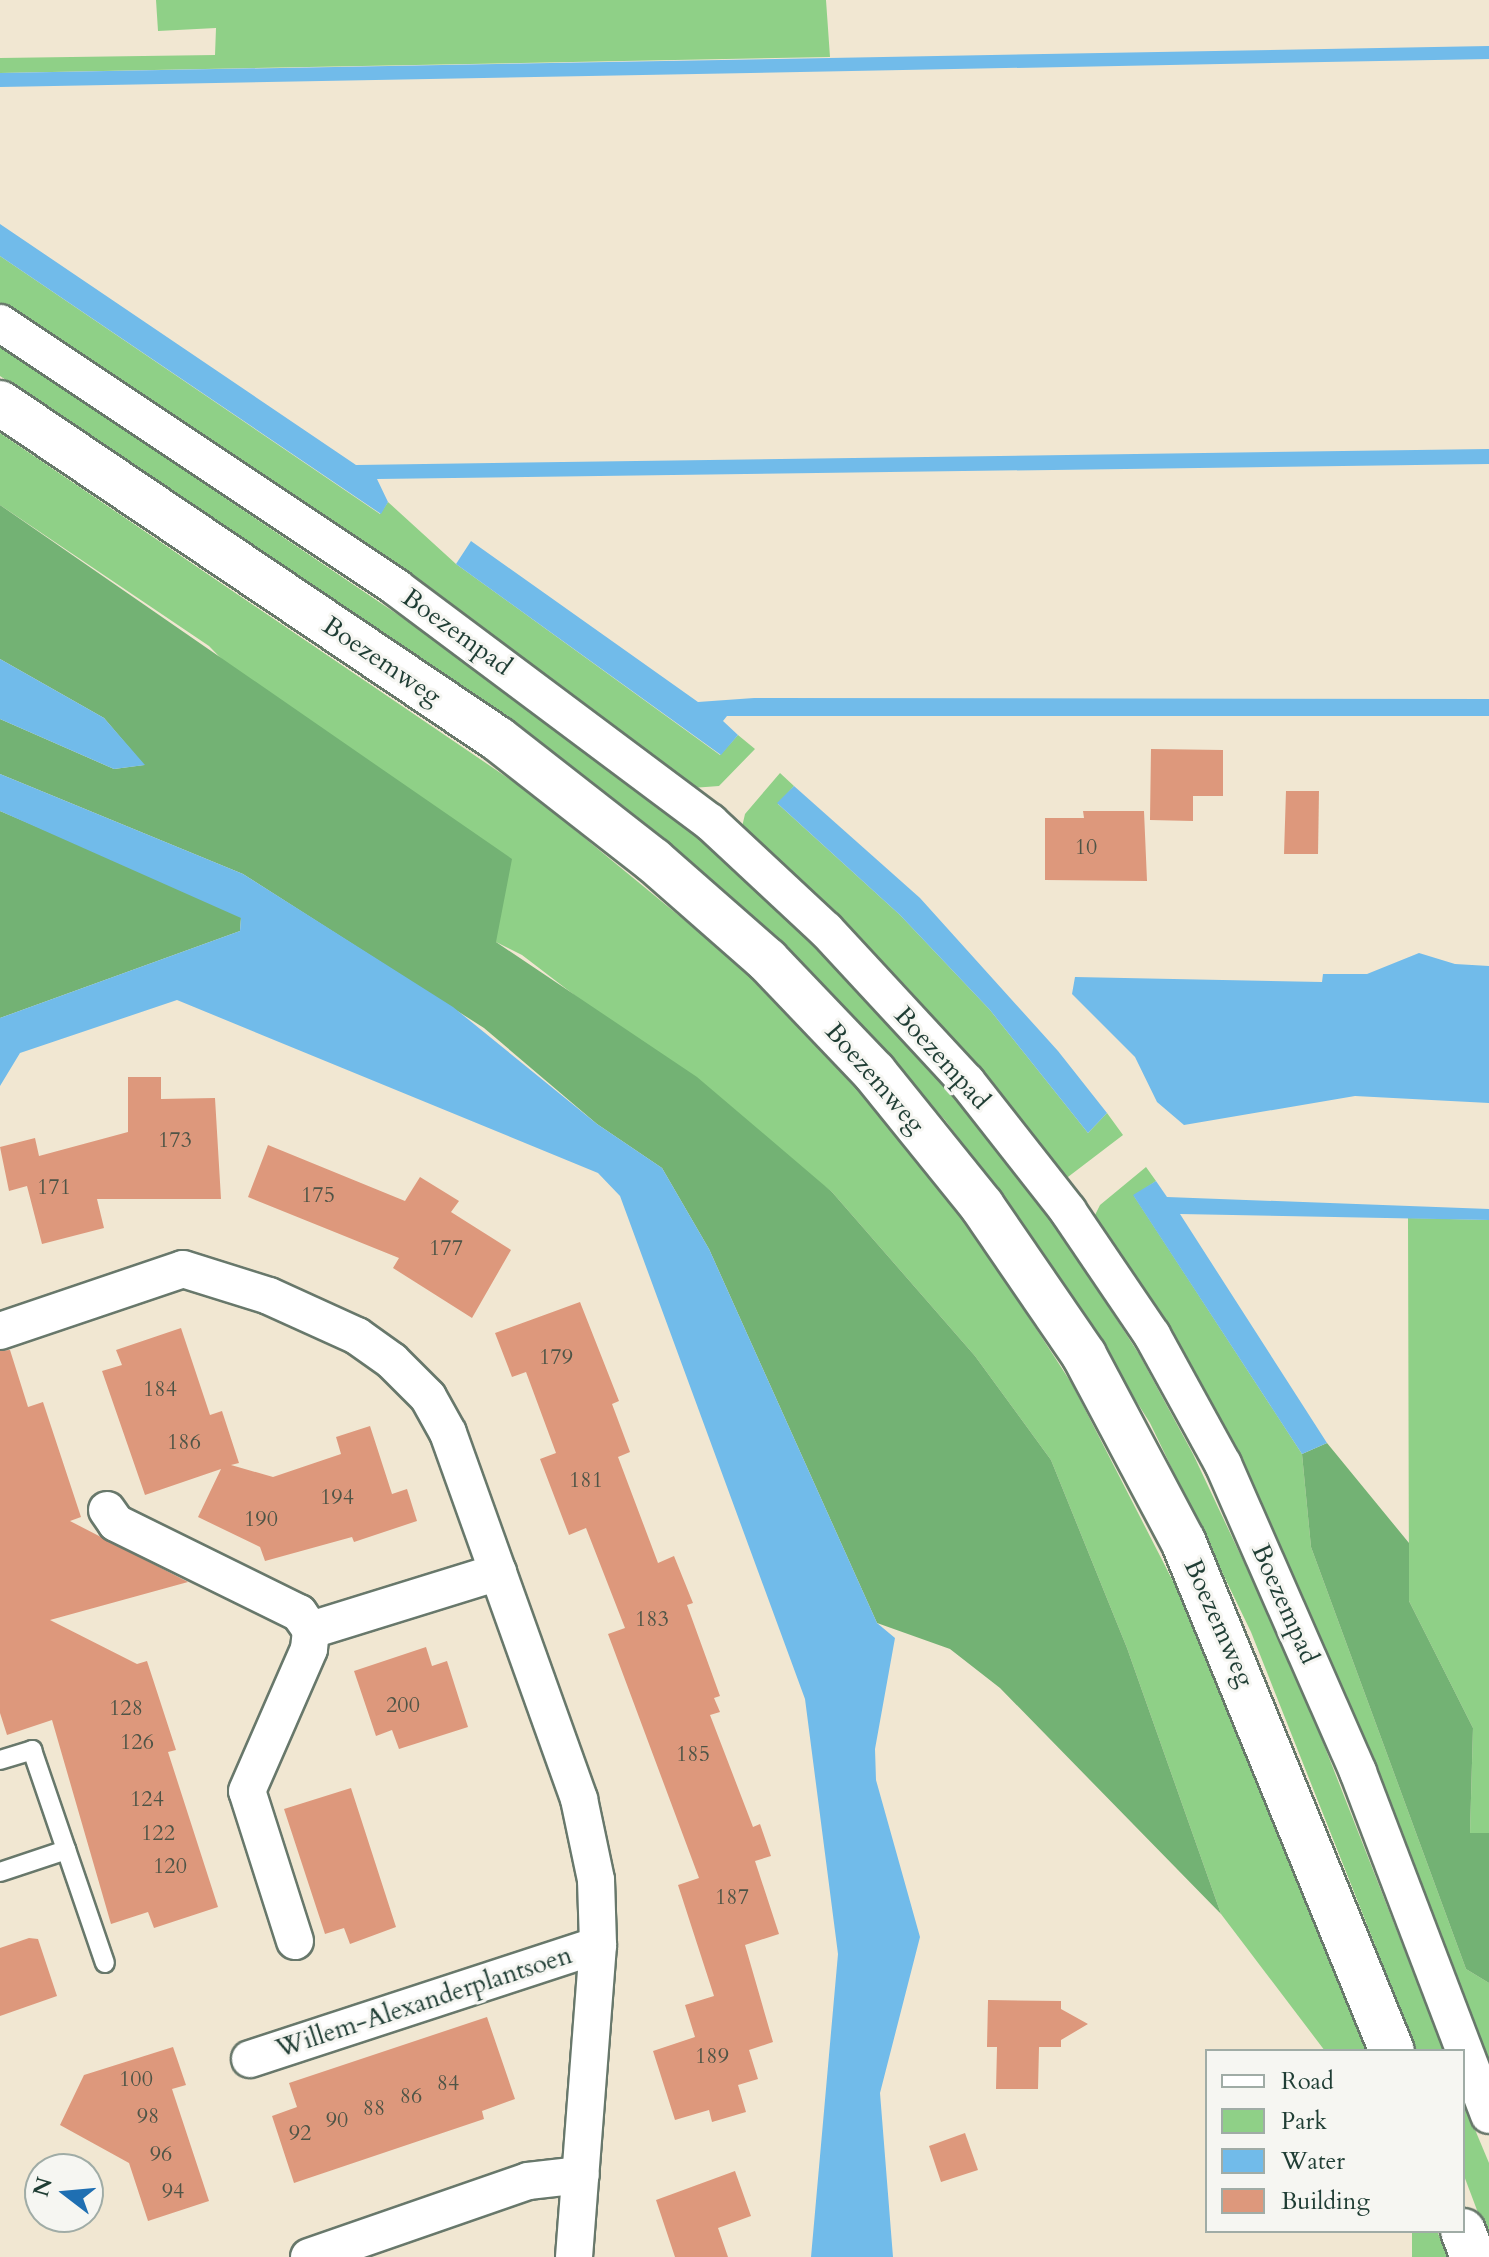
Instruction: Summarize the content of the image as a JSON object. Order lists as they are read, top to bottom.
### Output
{
  "streets": {
    "main road": ["Boezemweg"],
    "street": ["Boezempad", "Willem-Alexanderplantsoen"]
  },
  "house_numbers": [
    "10",
    "173",
    "171",
    "175",
    "177",
    "179",
    "184",
    "186",
    "181",
    "194",
    "190",
    "183",
    "200",
    "128",
    "126",
    "185",
    "124",
    "122",
    "120",
    "187",
    "189",
    "100",
    "84",
    "86",
    "88",
    "98",
    "90",
    "92",
    "96",
    "94"
  ],
  "legend": [
    "Road",
    "Park",
    "Water",
    "Building"
  ],
  "north": "left"
}
